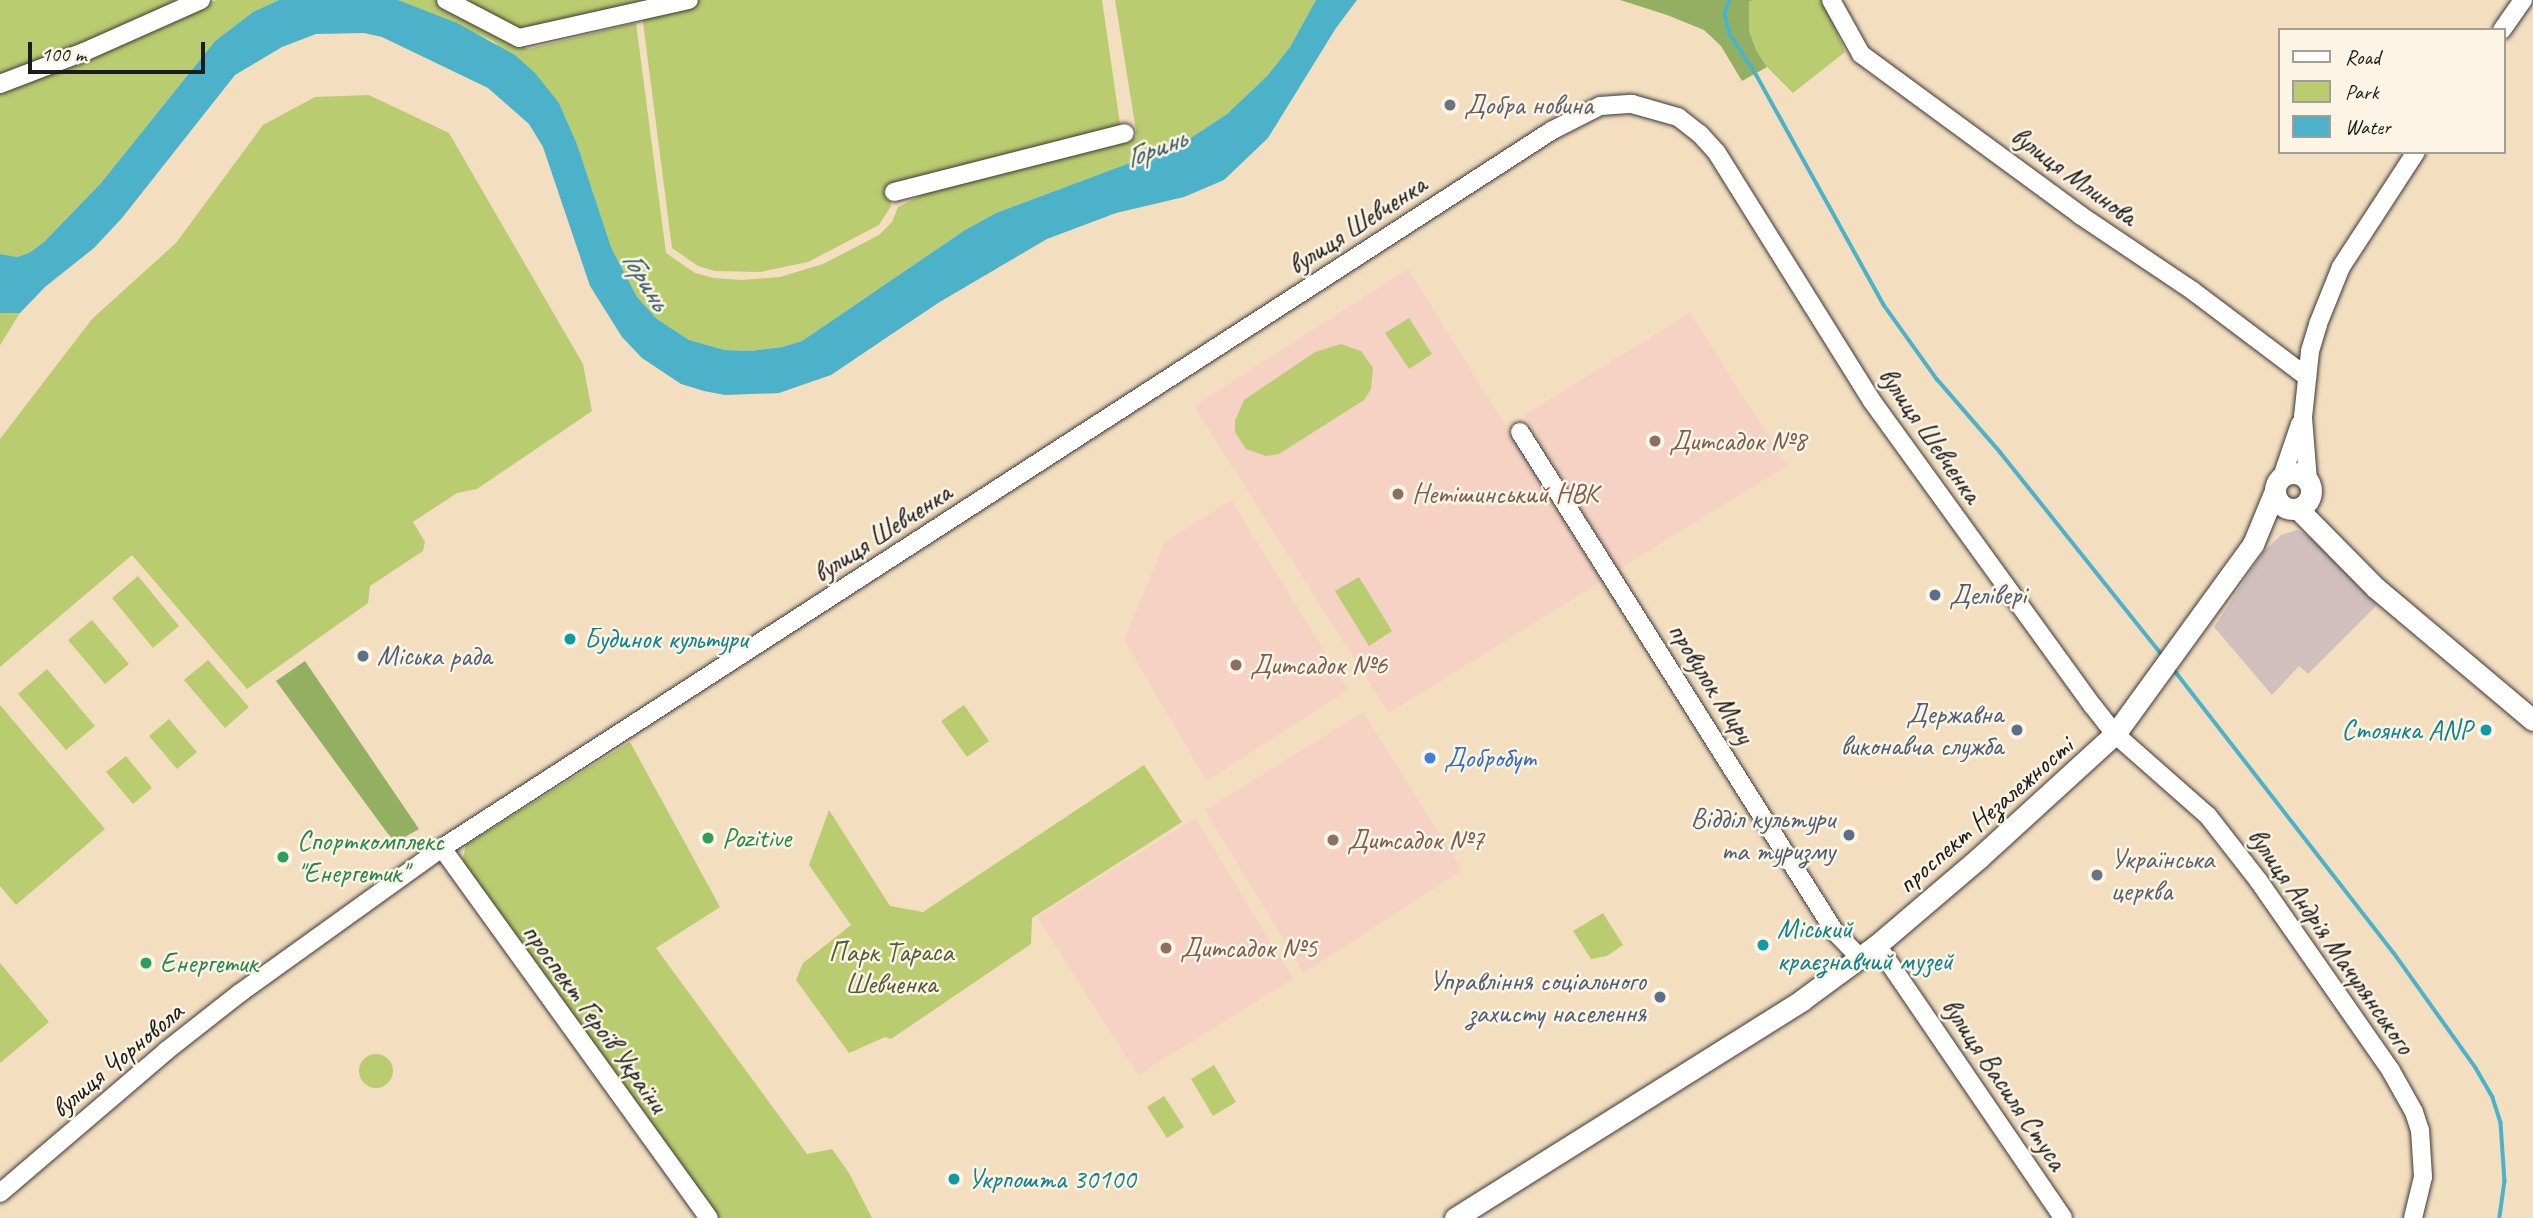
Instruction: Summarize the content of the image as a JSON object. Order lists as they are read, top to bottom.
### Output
{
  "streets": {
    "main road": ["проспект Незалежності"],
    "street": [
      "вулиця Млинова",
      "вулиця Шевченка",
      "провулок Миру",
      "вулиця Андрія Мачулянського",
      "проспект Героїв України",
      "вулиця Чорновола",
      "вулиця Василя Стуса"
    ]
  },
  "crossings": [
    ["вулиця Шевченка", "проспект Незалежності"],
    ["вулиця Шевченка", "вулиця Андрія Мачулянського"],
    ["вулиця Шевченка", "проспект Героїв України"],
    ["вулиця Шевченка", "вулиця Чорновола"],
    ["провулок Миру", "проспект Незалежності"],
    ["провулок Миру", "вулиця Василя Стуса"],
    ["проспект Незалежності", "вулиця Андрія Мачулянського"],
    ["проспект Незалежності", "вулиця Василя Стуса"],
    ["проспект Героїв України", "вулиця Чорновола"]
  ],
  "water": ["Горинь"],
  "parks": ["Парк Тараса Шевченка"],
  "places": [
    "Добра новина",
    "Дитсадок №8",
    "Нетішинський НВК",
    "Делівері",
    "Будинок культури",
    "Міська рада",
    "Дитсадок №6",
    "Державна виконавча служба",
    "Стоянка ANP",
    "Добробут",
    "Відділ культури та туризму",
    "Pozitive",
    "Дитсадок №7",
    "Спорткомплекс \"Енергетик\"",
    "Українська церква",
    "Міський краєзнавчий музей",
    "Дитсадок №5",
    "Енергетик",
    "Управління соціального захисту населення",
    "Укрпошта 30100"
  ],
  "legend": ["Road", "Park", "Water"],
  "scale_bar": "100 m"
}
